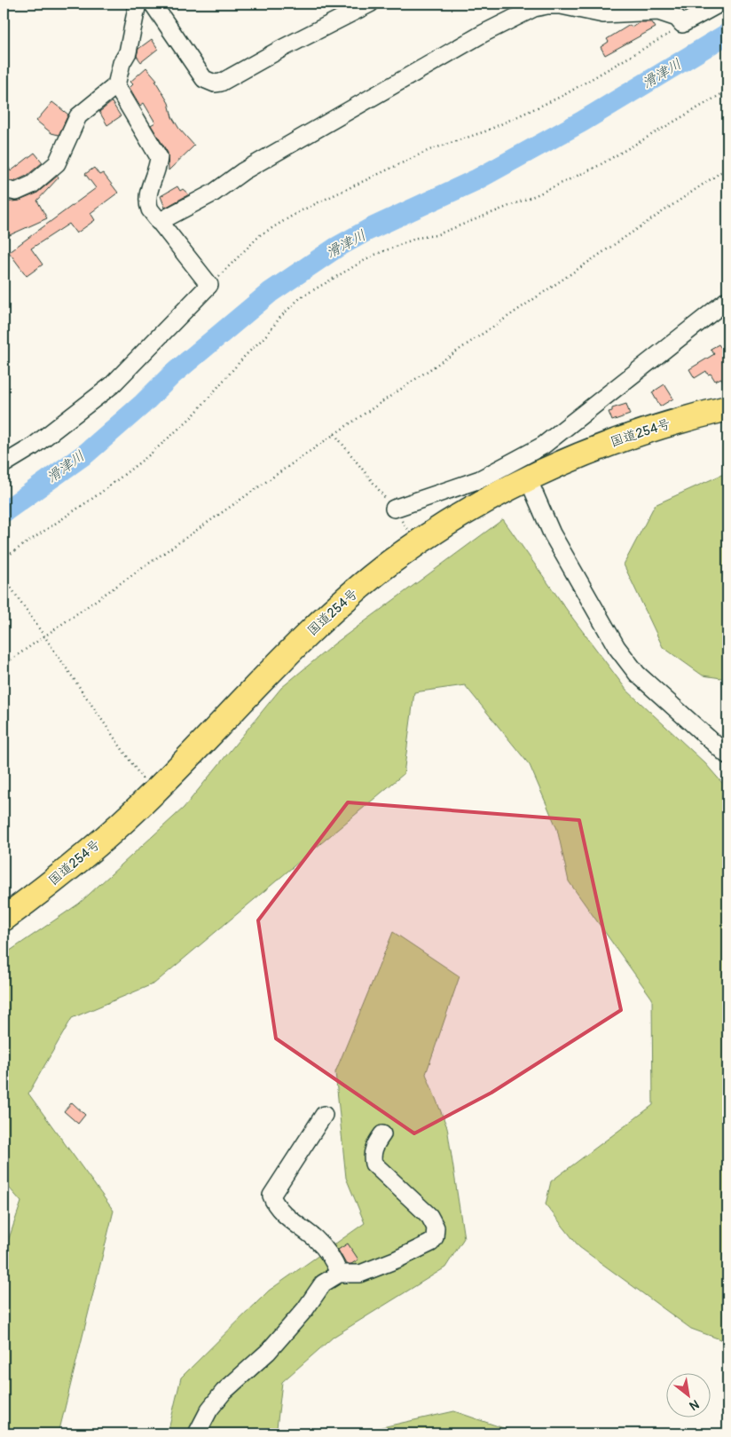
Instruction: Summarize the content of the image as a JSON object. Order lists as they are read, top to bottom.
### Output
{
  "streets": {
    "highway": ["国道254号"]
  },
  "water": ["滑津川"],
  "north": "bottom right"
}
